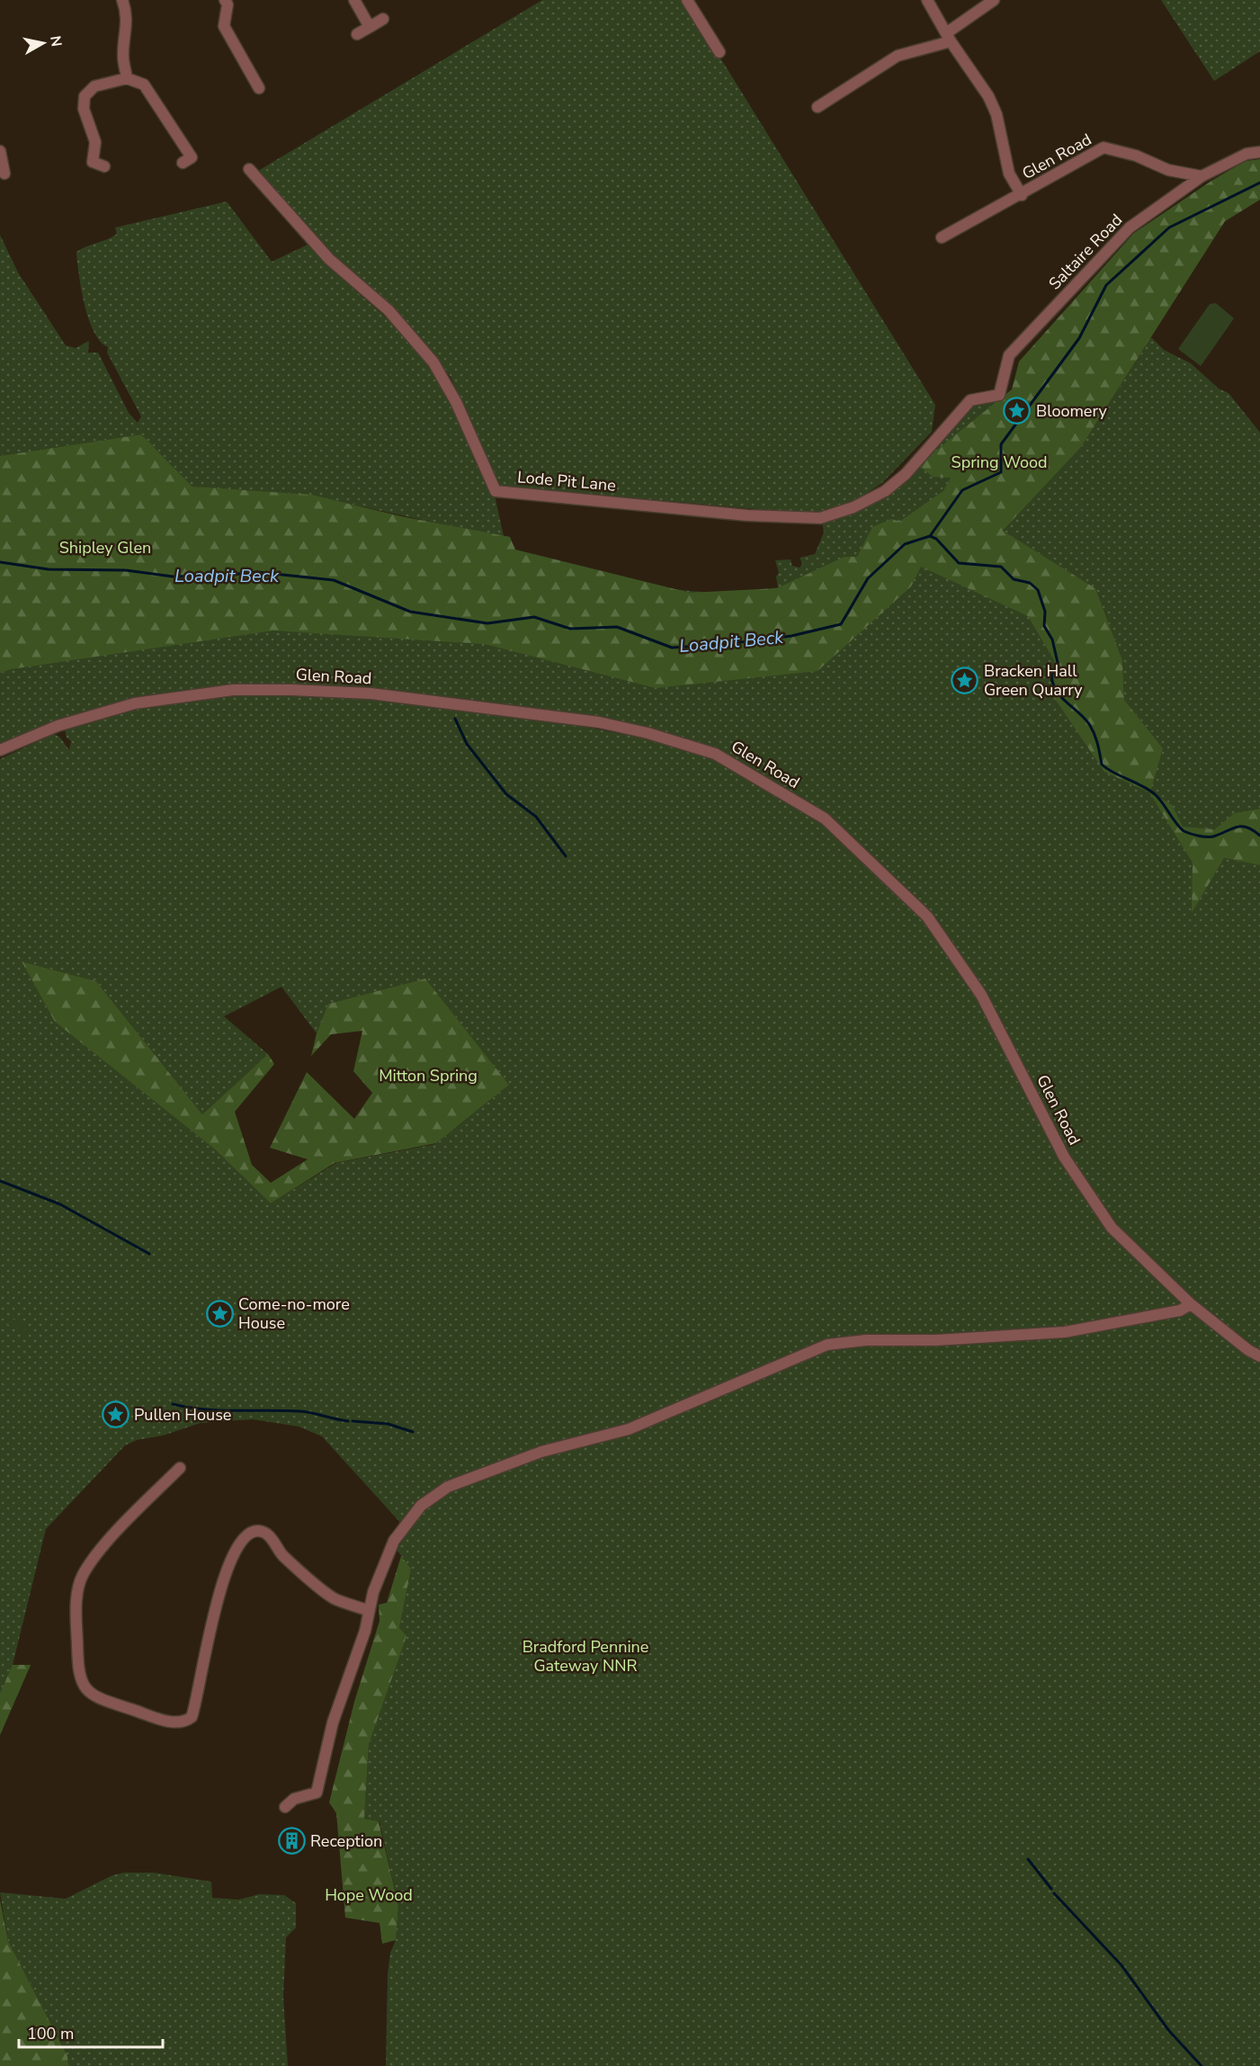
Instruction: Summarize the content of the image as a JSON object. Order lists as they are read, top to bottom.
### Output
{
  "streets": {
    "street": ["Glen Road", "Saltaire Road", "Lode Pit Lane"]
  },
  "crossings": [
    ["Glen Road", "Saltaire Road"],
    ["Saltaire Road", "Lode Pit Lane"]
  ],
  "water": ["Loadpit Beck"],
  "parks": [
    "Spring Wood",
    "Shipley Glen",
    "Mitton Spring",
    "Bradford Pennine Gateway NNR",
    "Hope Wood"
  ],
  "places": {
    "place": [
      "Bloomery",
      "Bracken Hall Green Quarry",
      "Come-no-more House",
      "Pullen House"
    ],
    "building": ["Reception"]
  },
  "scale_bar": "100 m",
  "north": "right"
}
